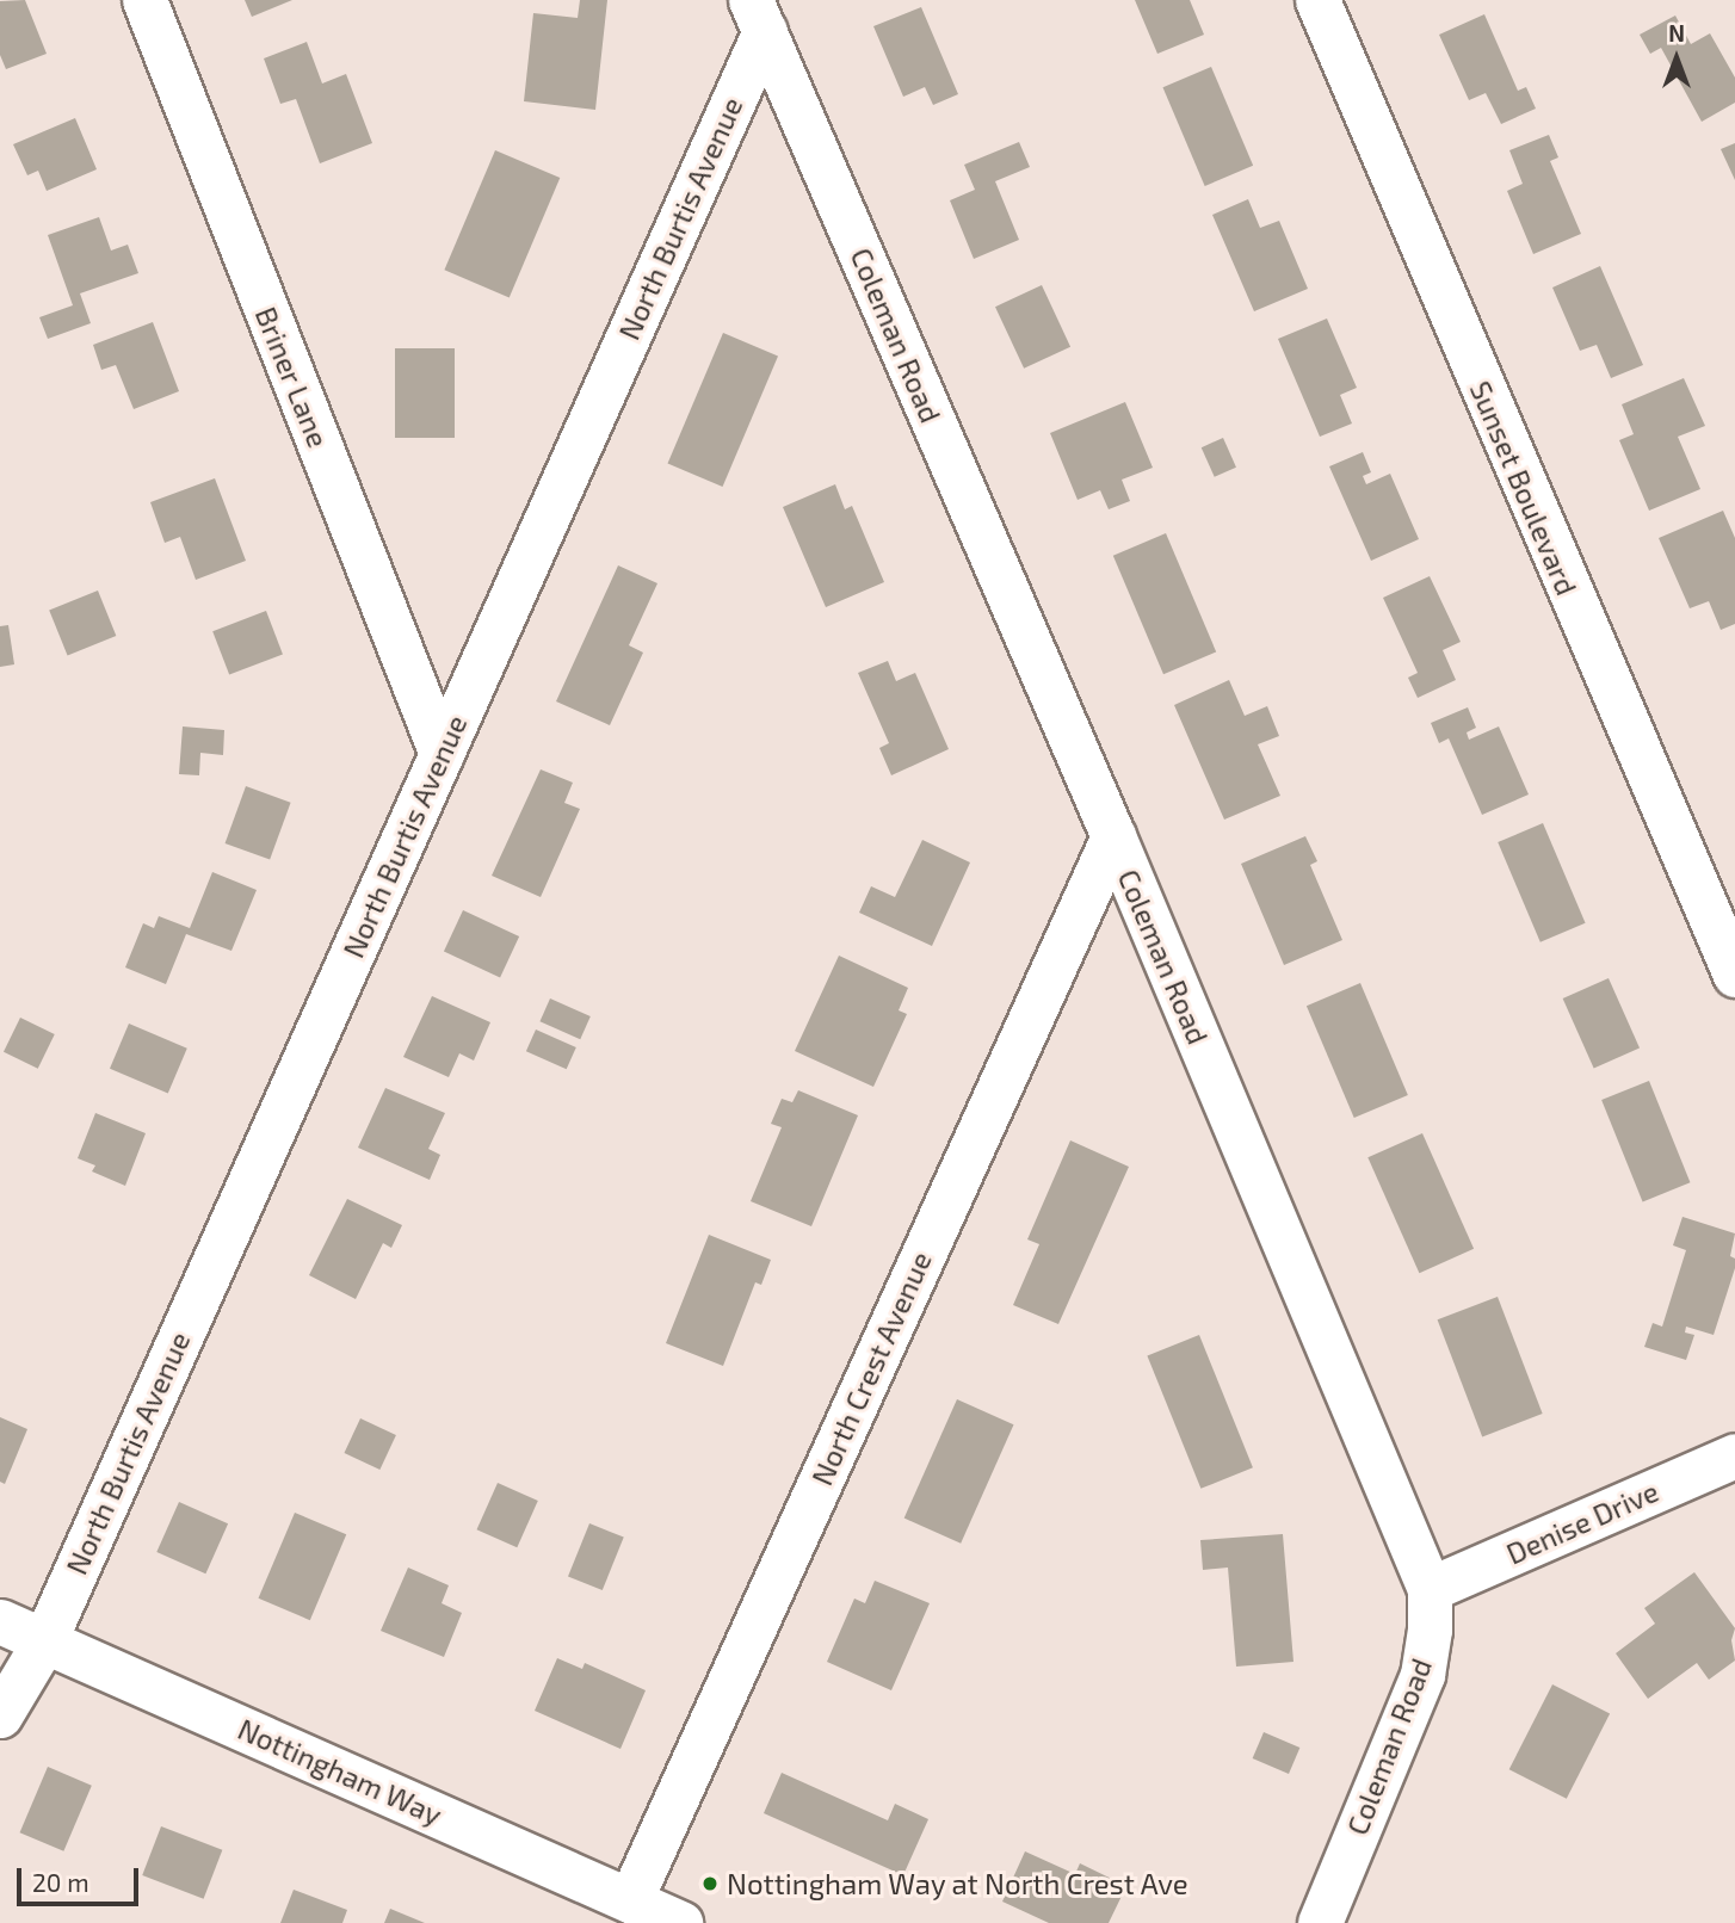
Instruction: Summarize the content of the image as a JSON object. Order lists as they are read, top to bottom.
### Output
{
  "streets": {
    "street": [
      "North Burtis Avenue",
      "Coleman Road",
      "Briner Lane",
      "Sunset Boulevard",
      "North Crest Avenue",
      "Denise Drive",
      "Nottingham Way"
    ]
  },
  "crossings": [
    ["North Burtis Avenue", "Coleman Road"],
    ["North Burtis Avenue", "Briner Lane"],
    ["North Burtis Avenue", "Nottingham Way"],
    ["Coleman Road", "North Crest Avenue"],
    ["Coleman Road", "Denise Drive"],
    ["North Crest Avenue", "Nottingham Way"]
  ],
  "places": ["Nottingham Way at North Crest Ave"],
  "scale_bar": "20 m",
  "north": "top"
}
